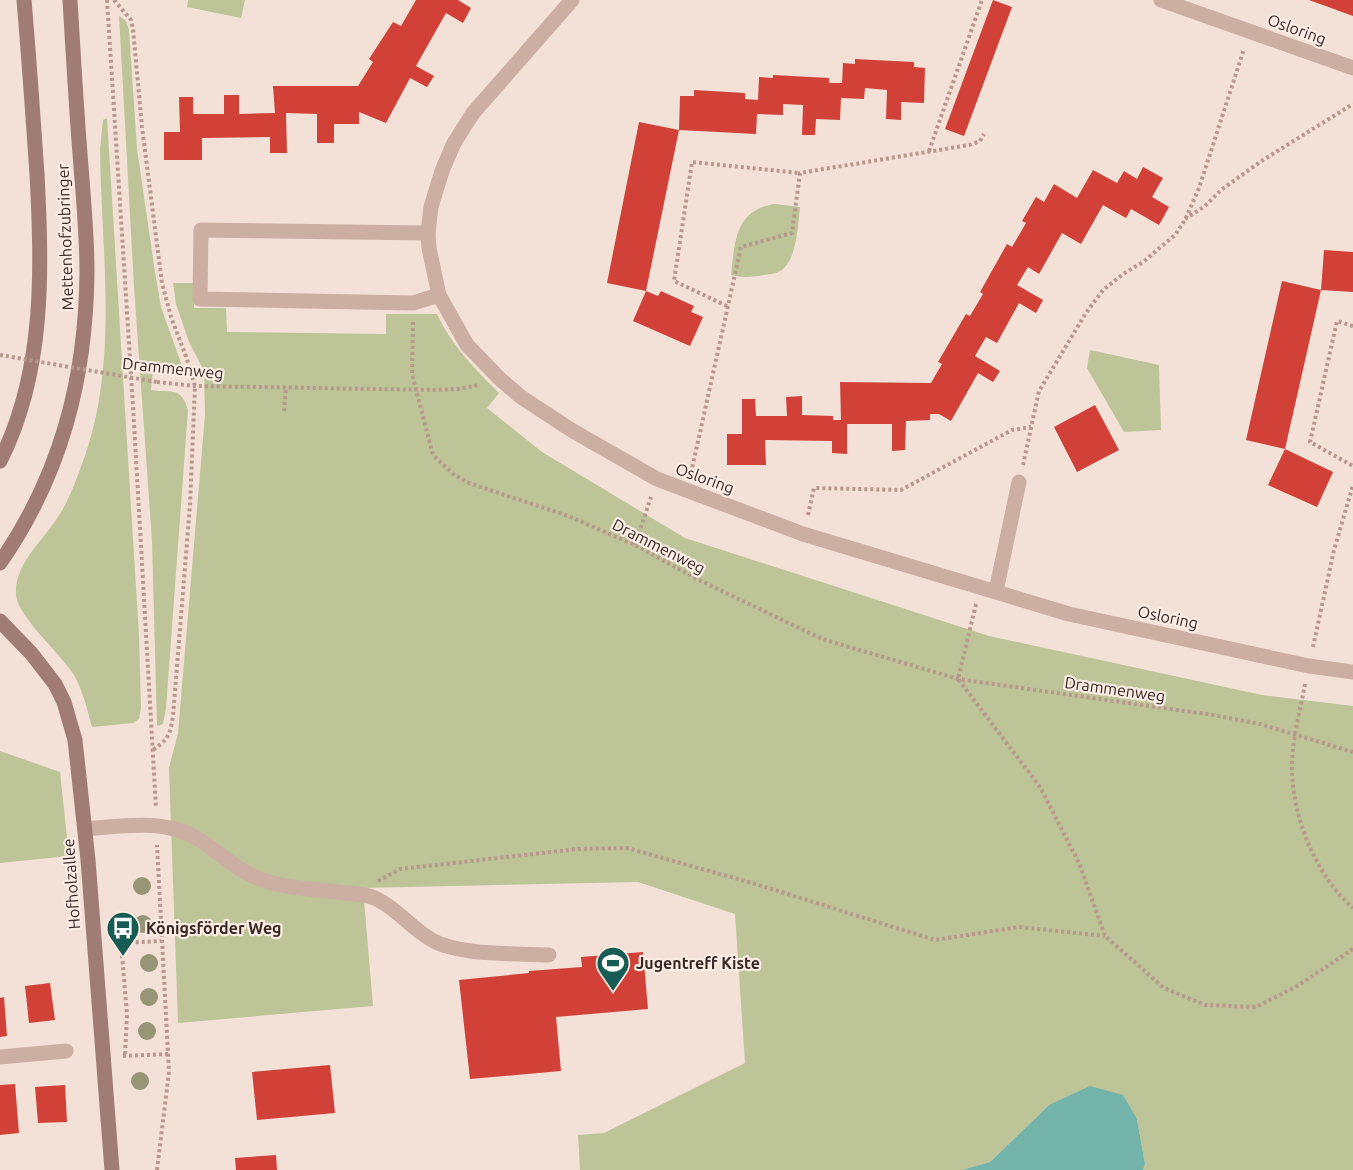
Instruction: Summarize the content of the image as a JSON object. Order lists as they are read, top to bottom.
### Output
{
  "streets": {
    "main road": ["Mettenhofzubringer", "Hofholzallee"],
    "street": ["Osloring"],
    "path": ["Drammenweg"]
  },
  "places": {
    "bus stop": ["Königsförder Weg"],
    "sports": ["Jugentreff Kiste"]
  }
}
